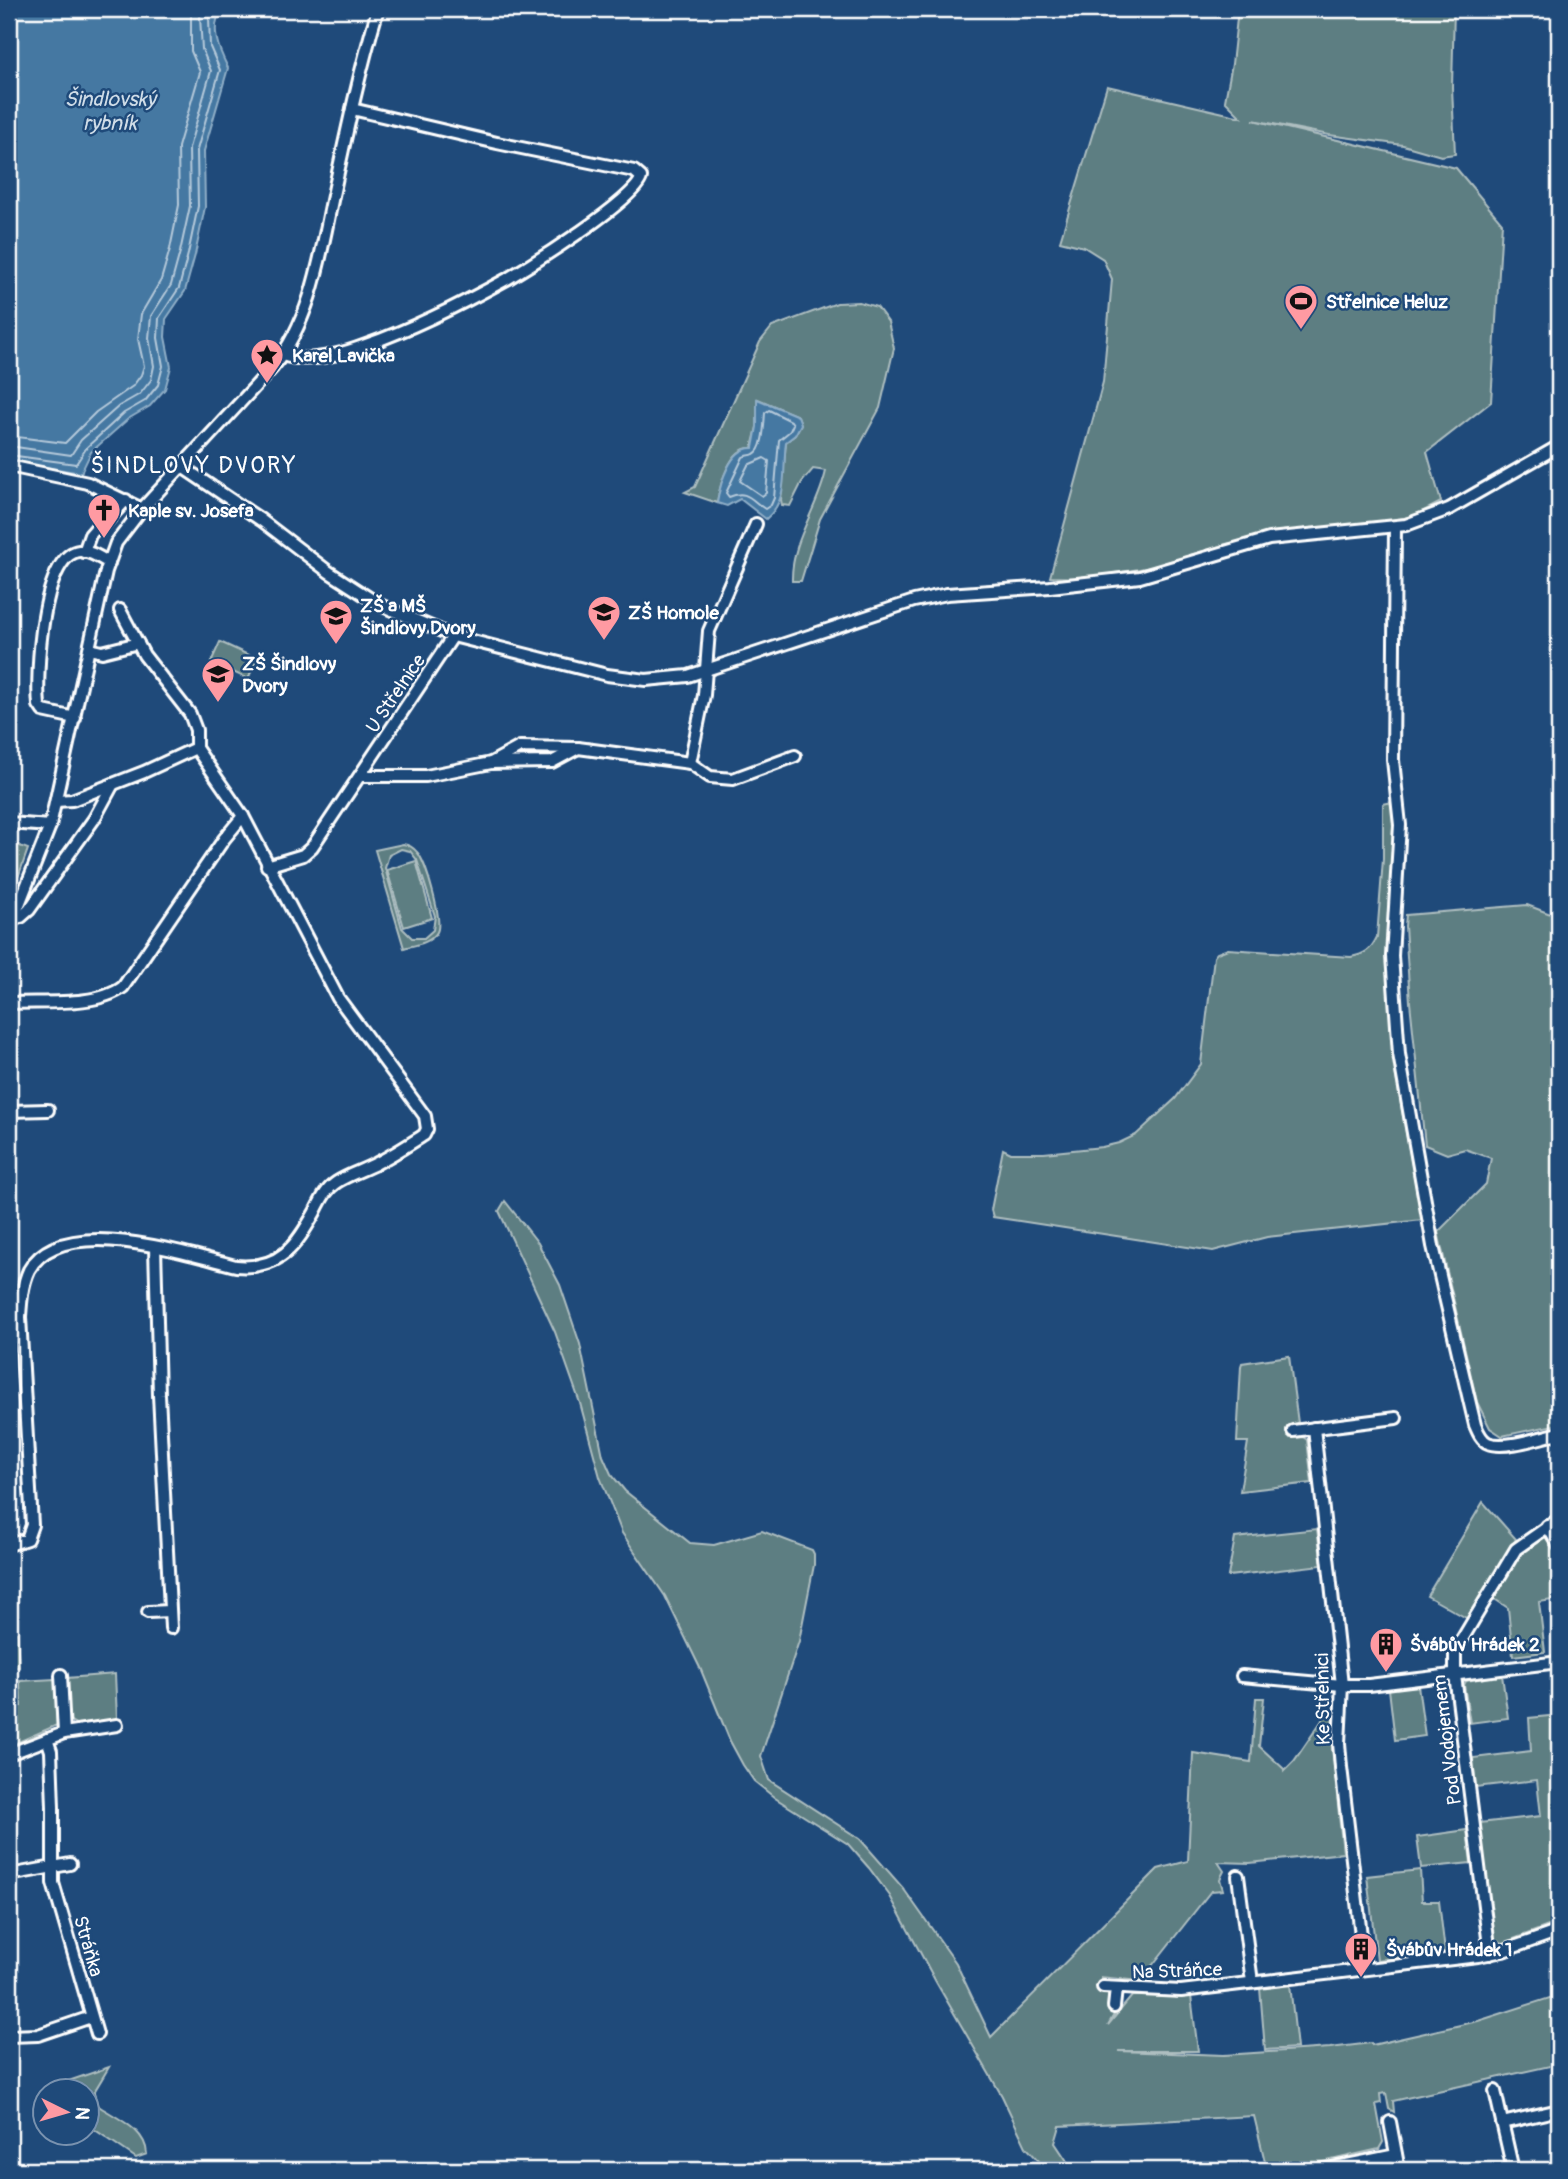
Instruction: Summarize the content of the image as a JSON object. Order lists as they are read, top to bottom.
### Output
{
  "streets": {
    "street": [
      "U Střelnice",
      "Ke Střelnici",
      "Pod Vodojemem",
      "Stráňka",
      "Na Stráňce"
    ]
  },
  "crossings": [
    ["Ke Střelnici", "Na Stráňce"],
    ["Pod Vodojemem", "Na Stráňce"]
  ],
  "districts": ["ŠINDLOVY DVORY"],
  "water": ["Šindlovský rybník"],
  "places": {
    "sports": ["Střelnice Heluz"],
    "place": ["Karel Lavička"],
    "church": ["Kaple sv. Josefa"],
    "school or university": ["ZŠ Homole", "ZŠ a MŠ Šindlovy Dvory", "ZŠ Šindlovy Dvory"],
    "building": ["Švábův Hrádek 2", "Švábův Hrádek 1"]
  },
  "north": "right"
}
